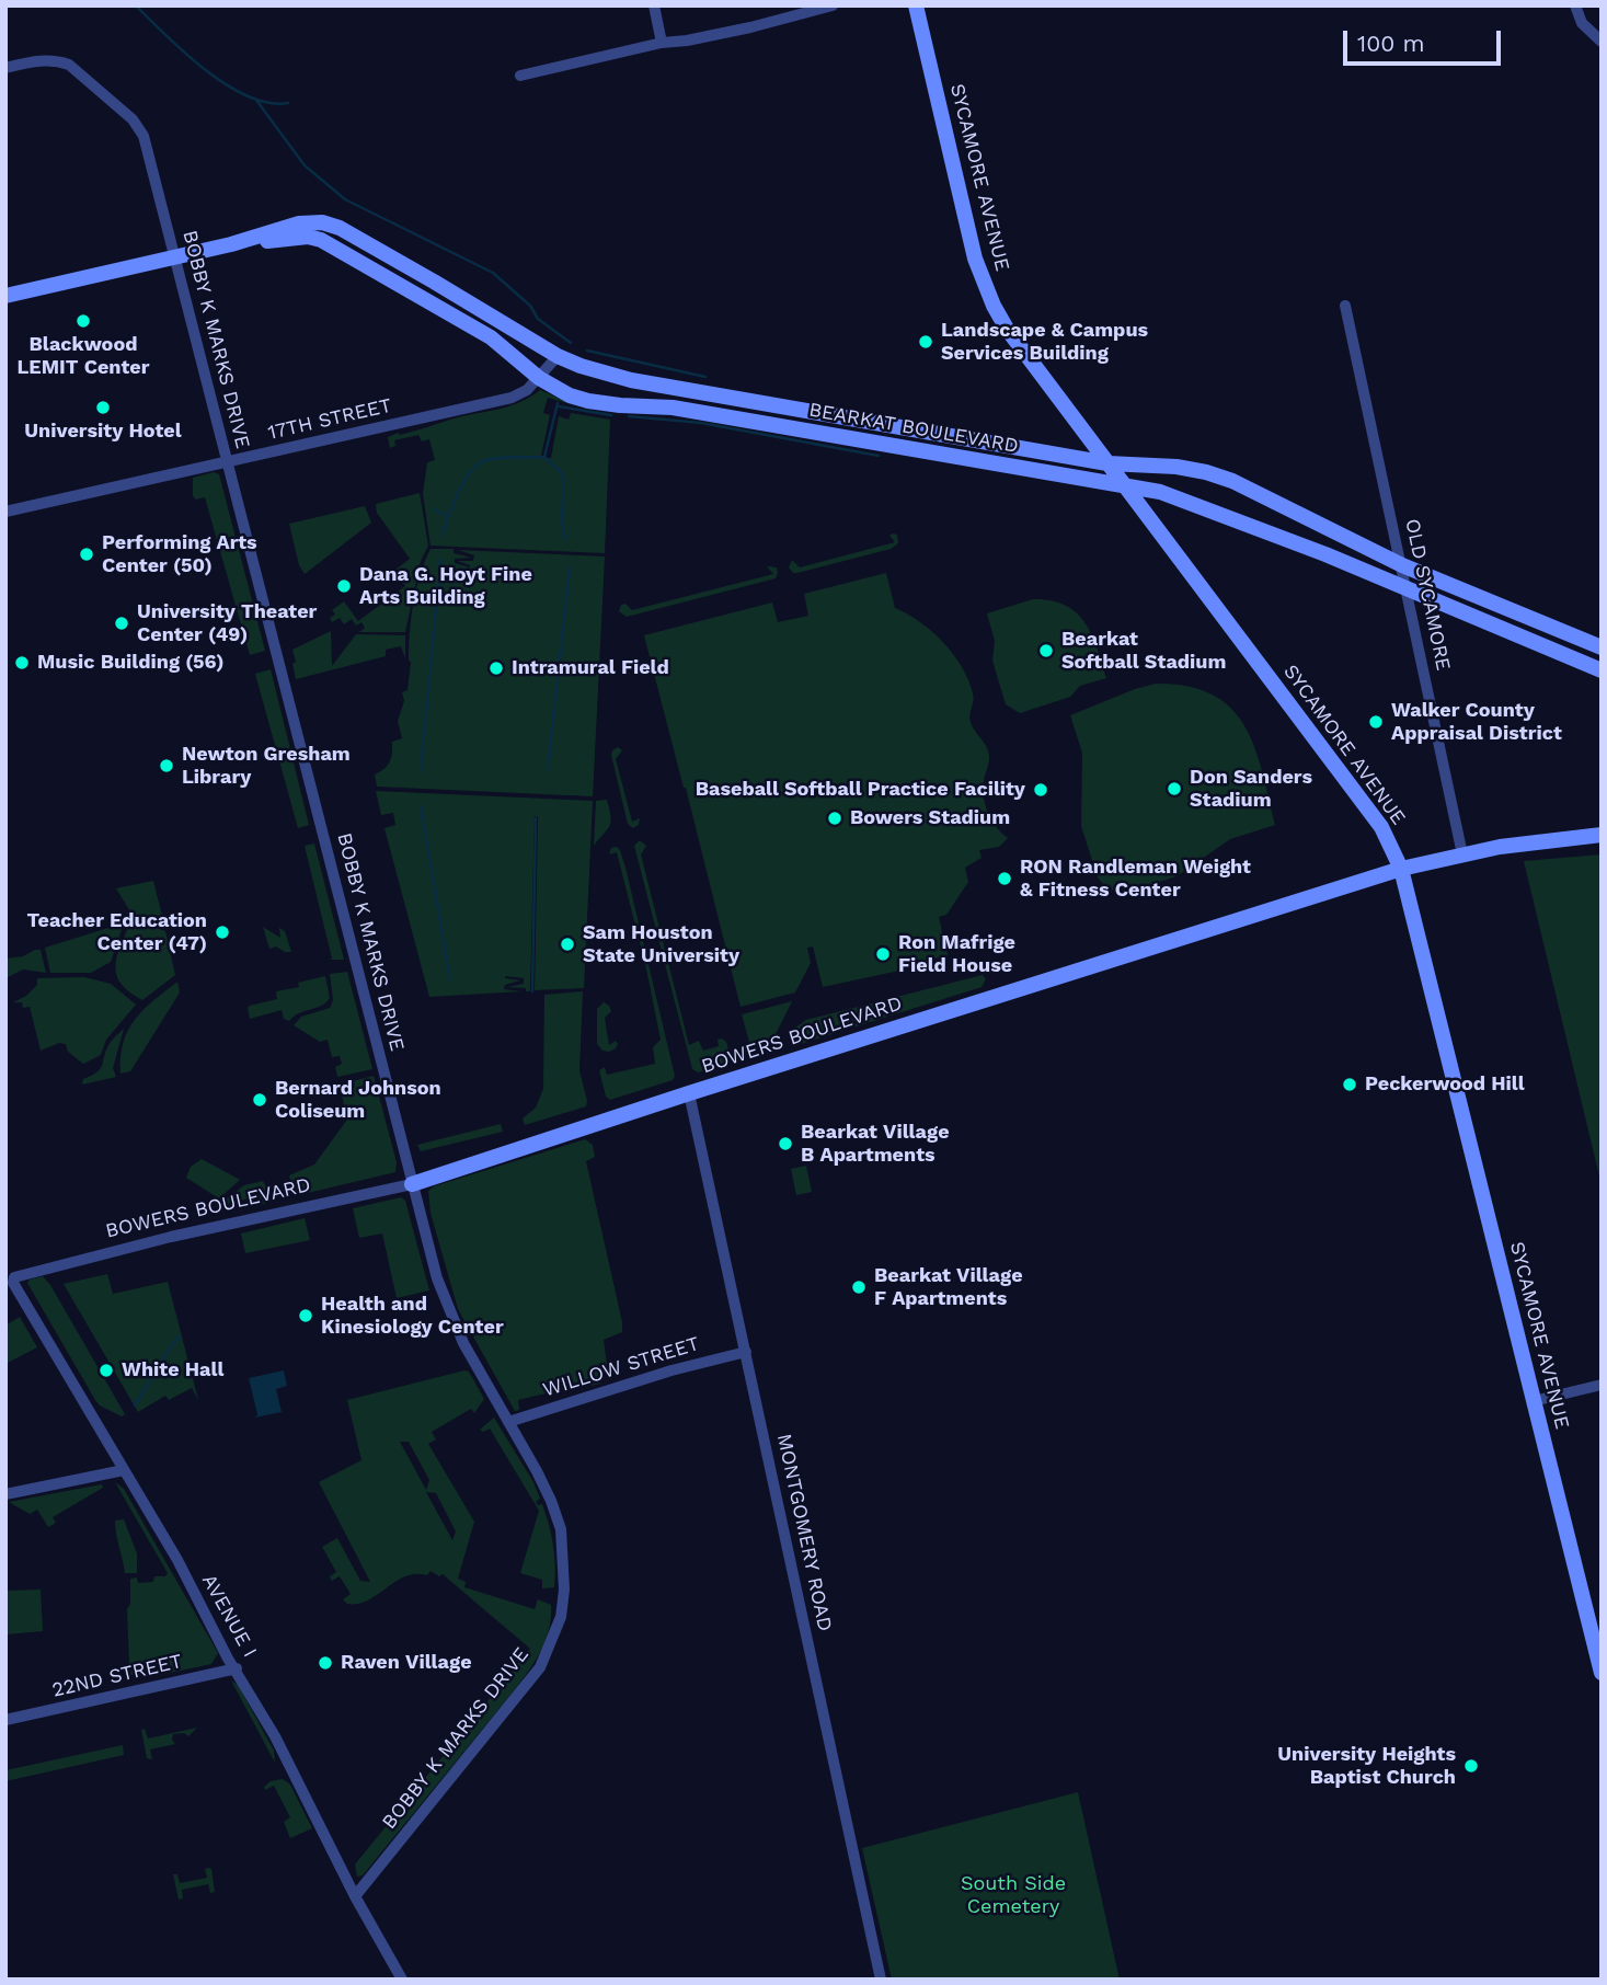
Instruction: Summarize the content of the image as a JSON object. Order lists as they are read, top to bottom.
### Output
{
  "streets": {
    "street": [
      "SYCAMORE AVENUE",
      "BOBBY K MARKS DRIVE",
      "17TH STREET",
      "BEARKAT BOULEVARD",
      "OLD SYCAMORE",
      "BOWERS BOULEVARD",
      "WILLOW STREET",
      "MONTGOMERY ROAD",
      "AVENUE I",
      "22ND STREET"
    ]
  },
  "crossings": [
    ["SYCAMORE AVENUE", "BEARKAT BOULEVARD"],
    ["SYCAMORE AVENUE", "BOWERS BOULEVARD"],
    ["BOBBY K MARKS DRIVE", "17TH STREET"],
    ["BOBBY K MARKS DRIVE", "BEARKAT BOULEVARD"],
    ["BOBBY K MARKS DRIVE", "BOWERS BOULEVARD"],
    ["BOBBY K MARKS DRIVE", "WILLOW STREET"],
    ["BOBBY K MARKS DRIVE", "AVENUE I"],
    ["17TH STREET", "BEARKAT BOULEVARD"],
    ["BEARKAT BOULEVARD", "OLD SYCAMORE"],
    ["OLD SYCAMORE", "BOWERS BOULEVARD"],
    ["BOWERS BOULEVARD", "MONTGOMERY ROAD"],
    ["BOWERS BOULEVARD", "AVENUE I"],
    ["WILLOW STREET", "MONTGOMERY ROAD"],
    ["AVENUE I", "22ND STREET"]
  ],
  "parks": ["South Side Cemetery"],
  "places": [
    "Blackwood LEMIT Center",
    "Landscape & Campus Services Building",
    "University Hotel",
    "Performing Arts Center (50)",
    "Dana G. Hoyt Fine Arts Building",
    "University Theater Center (49)",
    "Bearkat Softball Stadium",
    "Music Building (56)",
    "Intramural Field",
    "Walker County Appraisal District",
    "Newton Gresham Library",
    "Don Sanders Stadium",
    "Baseball Softball Practice Facility",
    "Bowers Stadium",
    "RON Randleman Weight & Fitness Center",
    "Teacher Education Center (47)",
    "Sam Houston State University",
    "Ron Mafrige Field House",
    "Peckerwood Hill",
    "Bernard Johnson Coliseum",
    "Bearkat Village B Apartments",
    "Bearkat Village F Apartments",
    "Health and Kinesiology Center",
    "White Hall",
    "Raven Village",
    "University Heights Baptist Church"
  ],
  "scale_bar": "100 m"
}
